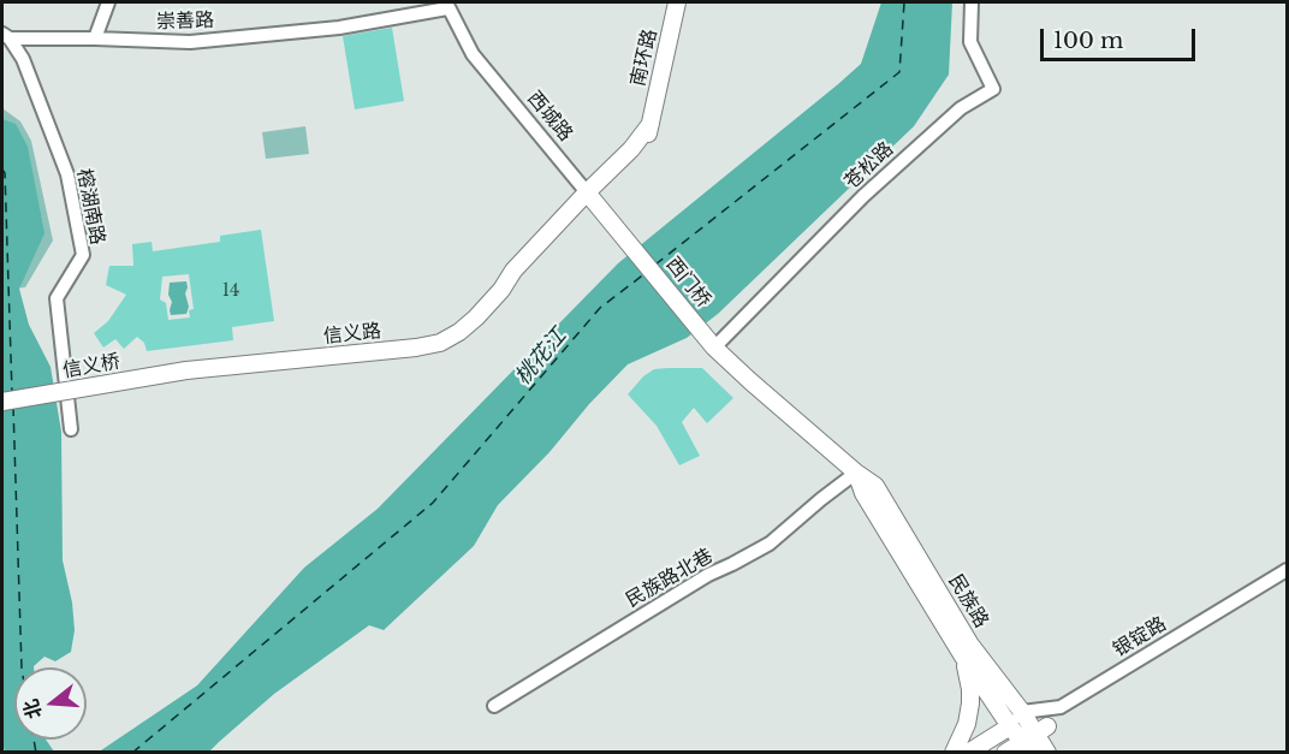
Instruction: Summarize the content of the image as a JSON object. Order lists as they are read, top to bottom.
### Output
{
  "streets": {
    "main road": [
      "南环路",
      "西城路",
      "西门桥",
      "信义路",
      "信义桥",
      "民族路"
    ],
    "street": [
      "崇善路",
      "苍松路",
      "榕湖南路",
      "民族路北巷",
      "银锭路"
    ]
  },
  "crossings": [
    ["崇善路", "西城路"],
    ["崇善路", "榕湖南路"],
    ["南环路", "西城路"],
    ["南环路", "信义路"],
    ["西城路", "西门桥"],
    ["西城路", "信义路"],
    ["苍松路", "西门桥"],
    ["苍松路", "民族路"],
    ["西门桥", "民族路"],
    ["信义路", "信义桥"],
    ["民族路北巷", "民族路"],
    ["民族路", "银锭路"]
  ],
  "water": ["桃花江"],
  "house_numbers": ["14"],
  "scale_bar": "100 m",
  "north": "left"
}
